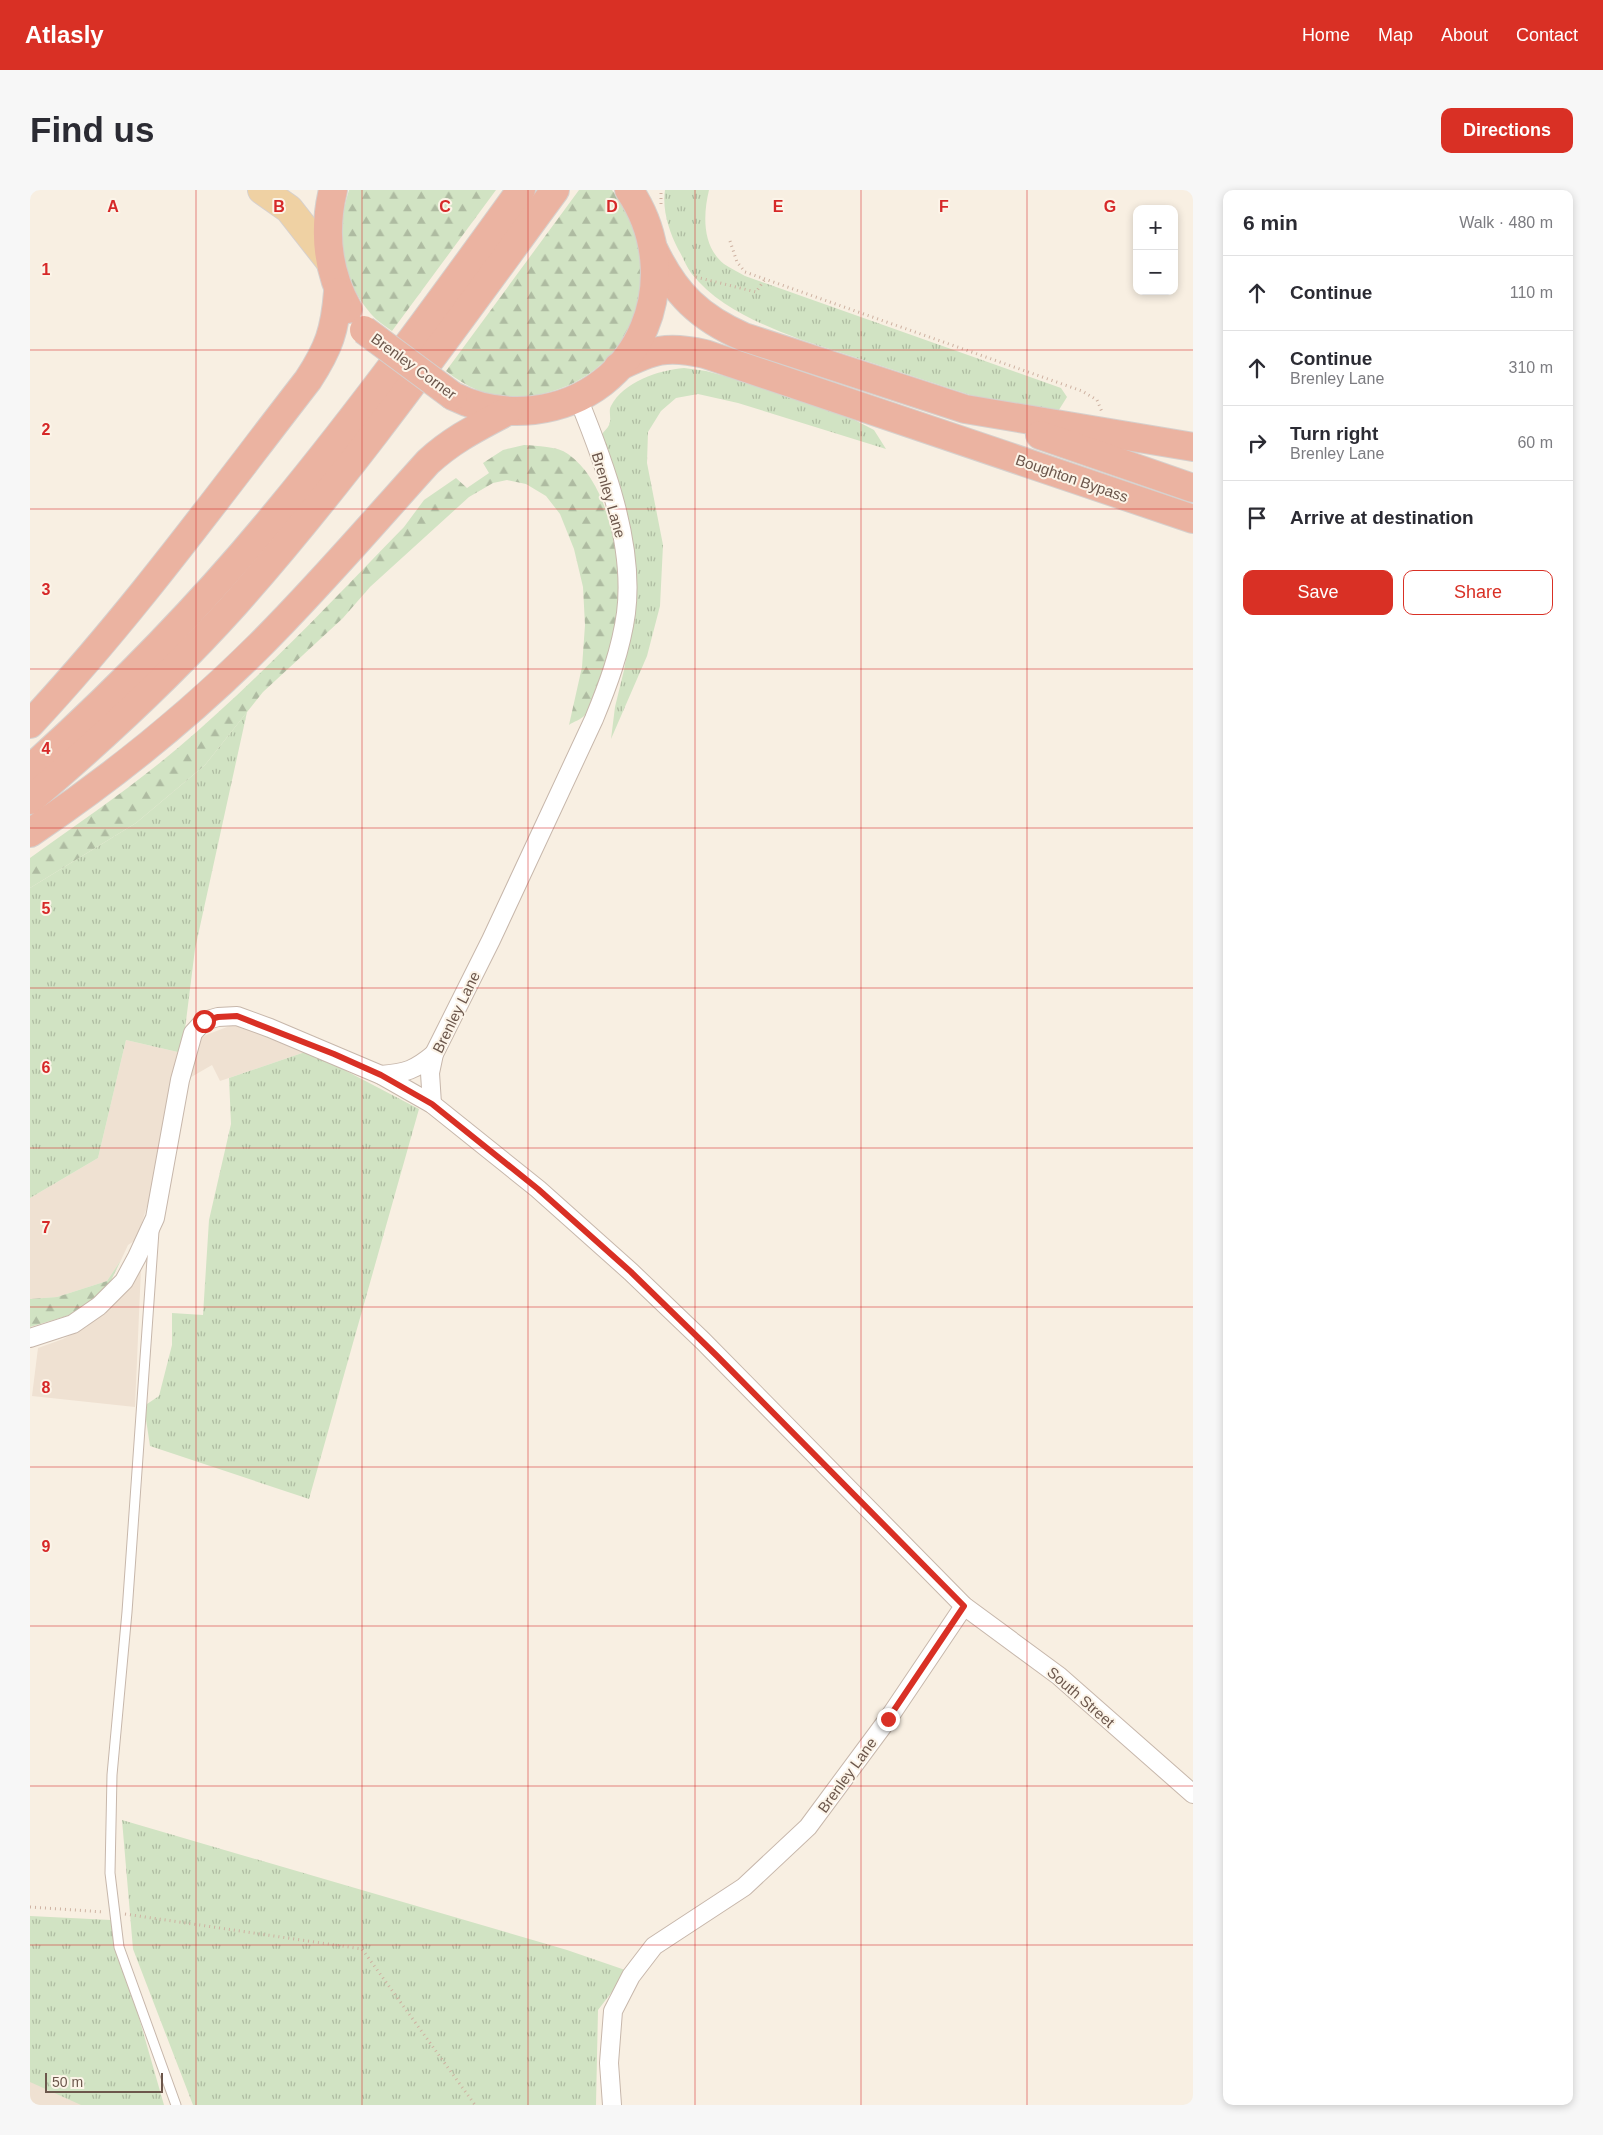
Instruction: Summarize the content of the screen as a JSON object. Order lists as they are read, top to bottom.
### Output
{
  "streets": {
    "highway": ["Brenley Corner", "Boughton Bypass"],
    "street": ["Brenley Lane", "South Street"]
  },
  "crossings": [
    ["Brenley Corner", "Boughton Bypass"],
    ["Brenley Corner", "Brenley Lane"],
    ["Brenley Lane", "South Street"]
  ],
  "scale_bar": "50 m",
  "page": {
    "header": "Atlasly",
    "nav": [
      "Home",
      "Map",
      "About",
      "Contact"
    ],
    "buttons": [
      "Directions",
      ["Save", "Share"]
    ],
    "title": "Find us",
    "heading": ["6 min", "Walk · 480 m"],
    "map_buttons": ["+", "−"],
    "list": [
      ["Continue", "110 m"],
      ["Continue", "Brenley Lane", "310 m"],
      ["Turn right", "Brenley Lane", "60 m"],
      "Arrive at destination"
    ],
    "scale": "50 m"
  },
  "grid": {
    "columns": [
      "A",
      "B",
      "C",
      "D",
      "E",
      "F",
      "G"
    ],
    "rows": [
      "1",
      "2",
      "3",
      "4",
      "5",
      "6",
      "7",
      "8",
      "9"
    ]
  }
}
